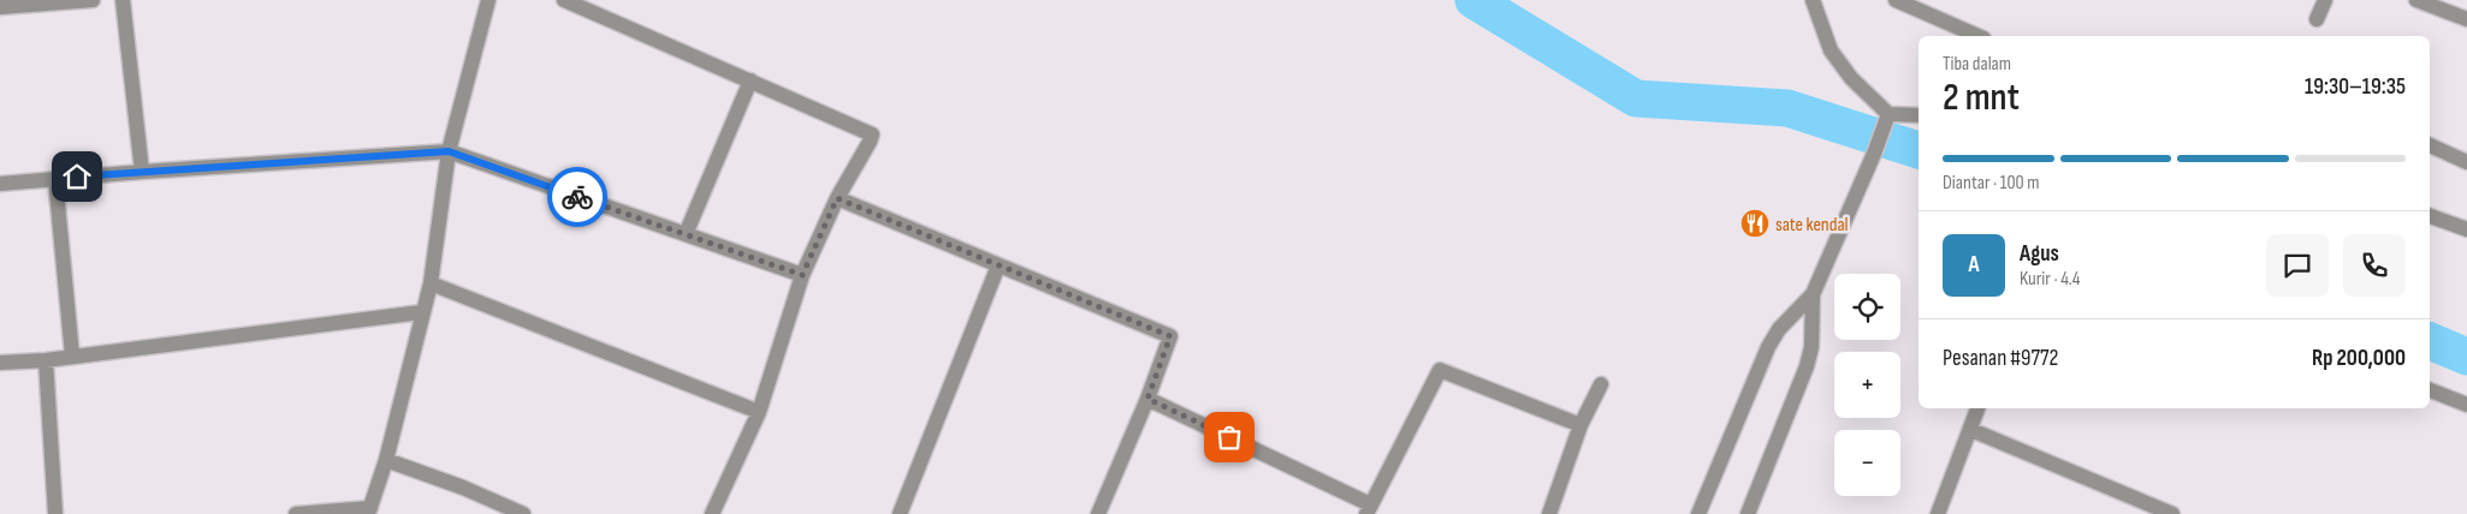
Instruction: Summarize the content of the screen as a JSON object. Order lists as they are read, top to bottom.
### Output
{
  "places": {
    "restaurant": ["sate kendal"]
  },
  "page": {
    "heading": ["2 mnt", "Tiba dalam", "19:30–19:35"],
    "panel": [
      "Agus",
      "Kurir · 4.4",
      "Pesanan #9772",
      "Rp 200,000"
    ],
    "bar": "Diantar · 100 m",
    "round": "A",
    "map_buttons": ["+", "−"]
  }
}
